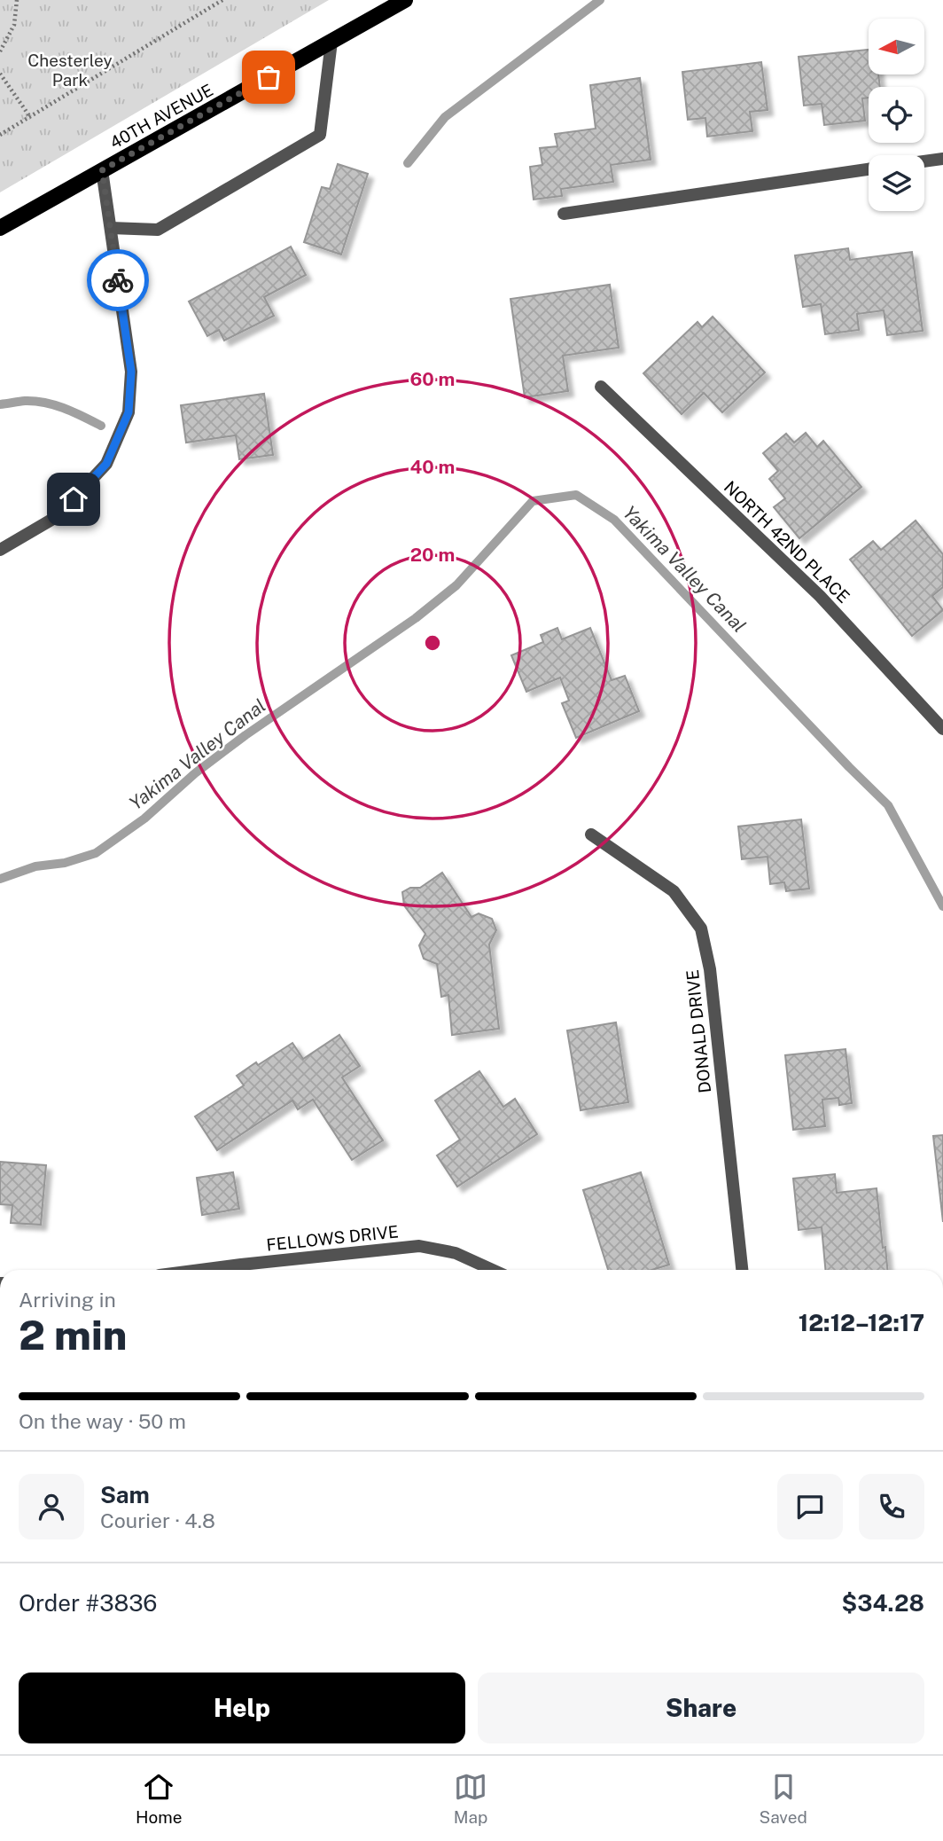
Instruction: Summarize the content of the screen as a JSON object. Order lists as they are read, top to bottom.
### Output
{
  "streets": {
    "main road": ["40TH AVENUE"],
    "street": ["NORTH 42ND PLACE", "DONALD DRIVE", "FELLOWS DRIVE"]
  },
  "water": ["Yakima Valley Canal"],
  "parks": ["Chesterley Park"],
  "north": "left",
  "page": {
    "heading": ["2 min", "Arriving in", "12:12–12:17"],
    "panel": [
      "Sam",
      "Courier · 4.8",
      "Order #3836",
      "$34.28"
    ],
    "bar": "On the way · 50 m",
    "buttons": ["Help", "Share"],
    "tabs": ["Home", "Map", "Saved"]
  },
  "rings": ["60 m", "40 m", "20 m"]
}
